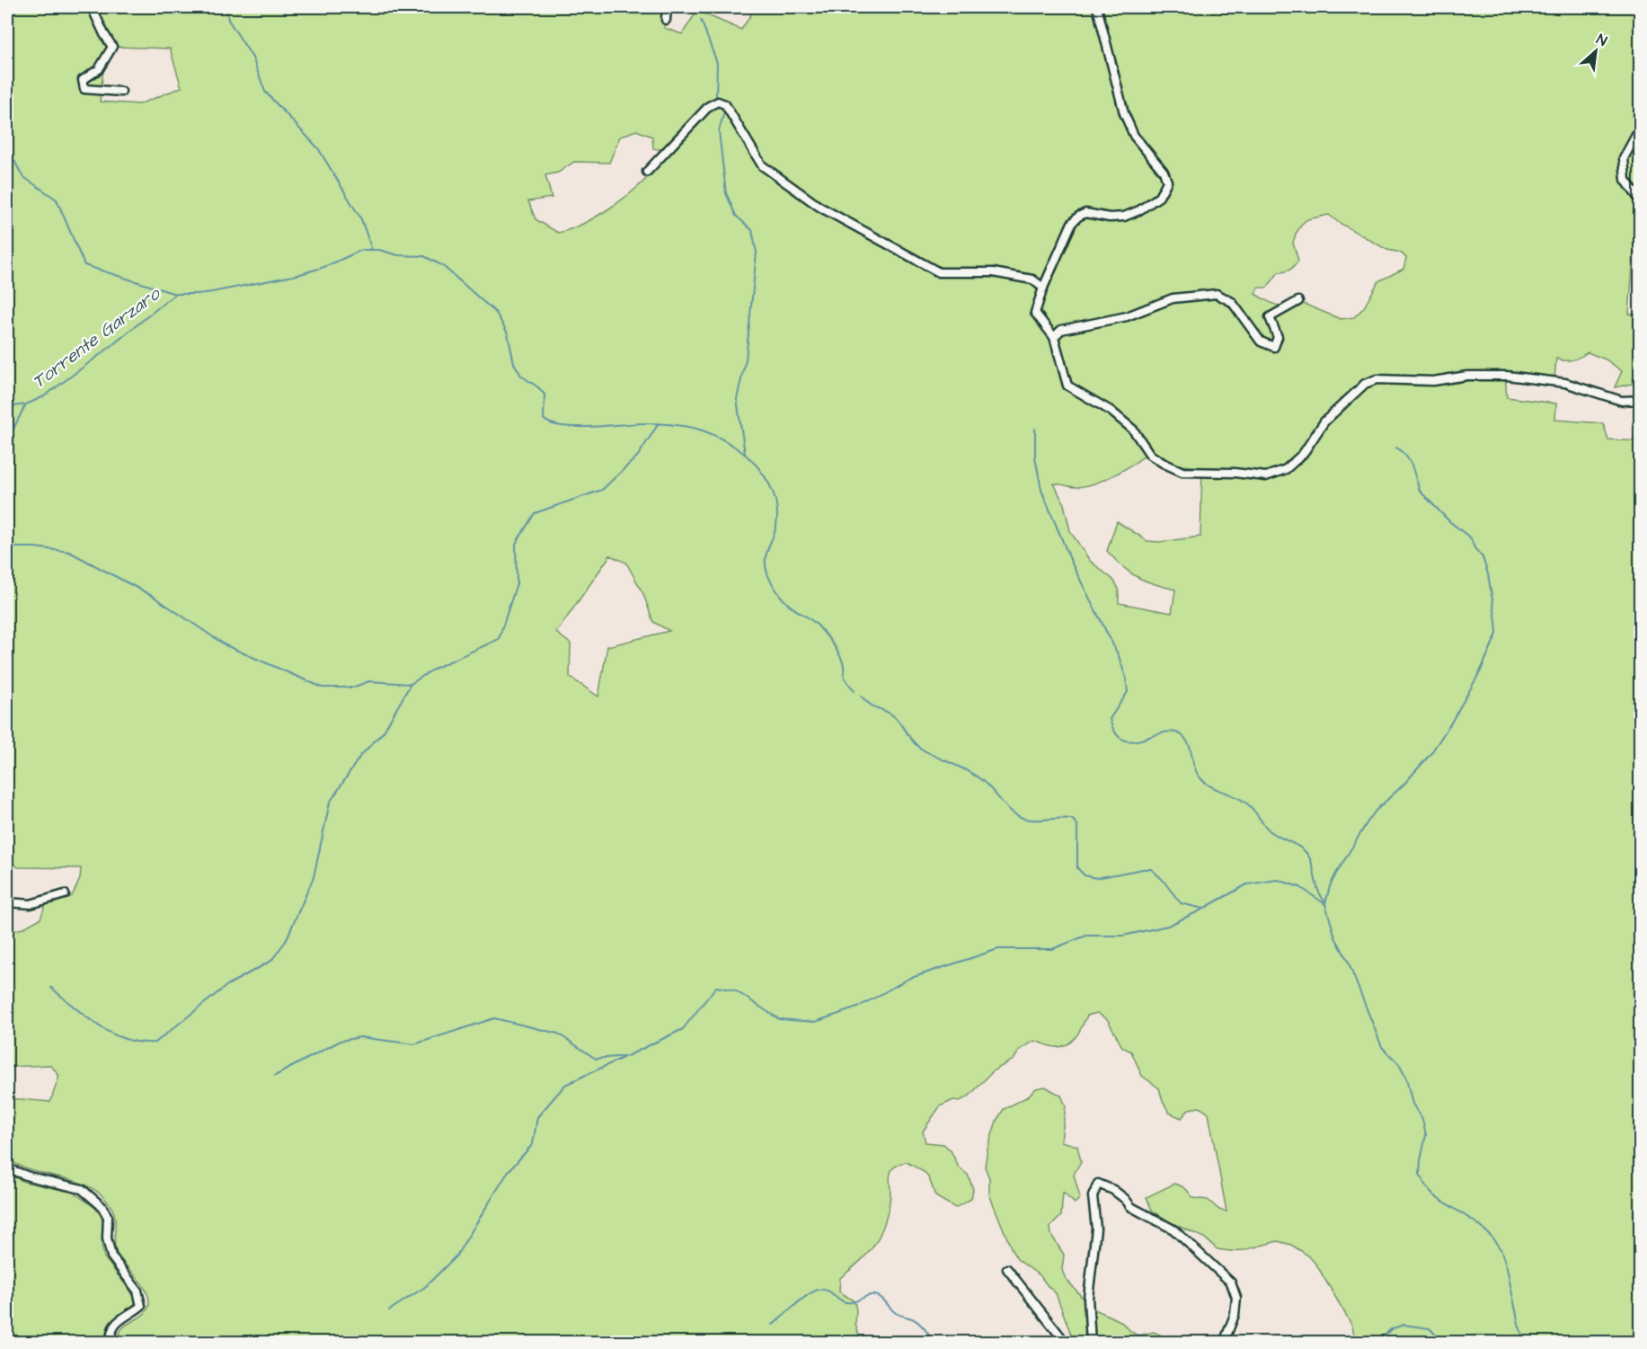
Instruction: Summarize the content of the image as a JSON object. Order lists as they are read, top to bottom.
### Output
{
  "water": ["Torrente Garzaro"],
  "north": "top right"
}
